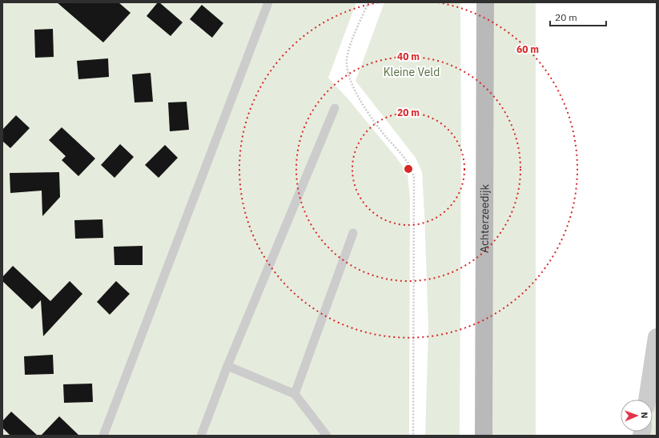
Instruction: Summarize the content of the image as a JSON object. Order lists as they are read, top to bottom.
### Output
{
  "streets": {
    "main road": ["Achterzeedijk"]
  },
  "parks": ["Kleine Veld"],
  "scale_bar": "20 m",
  "north": "right",
  "rings": ["60 m", "40 m", "20 m"]
}
